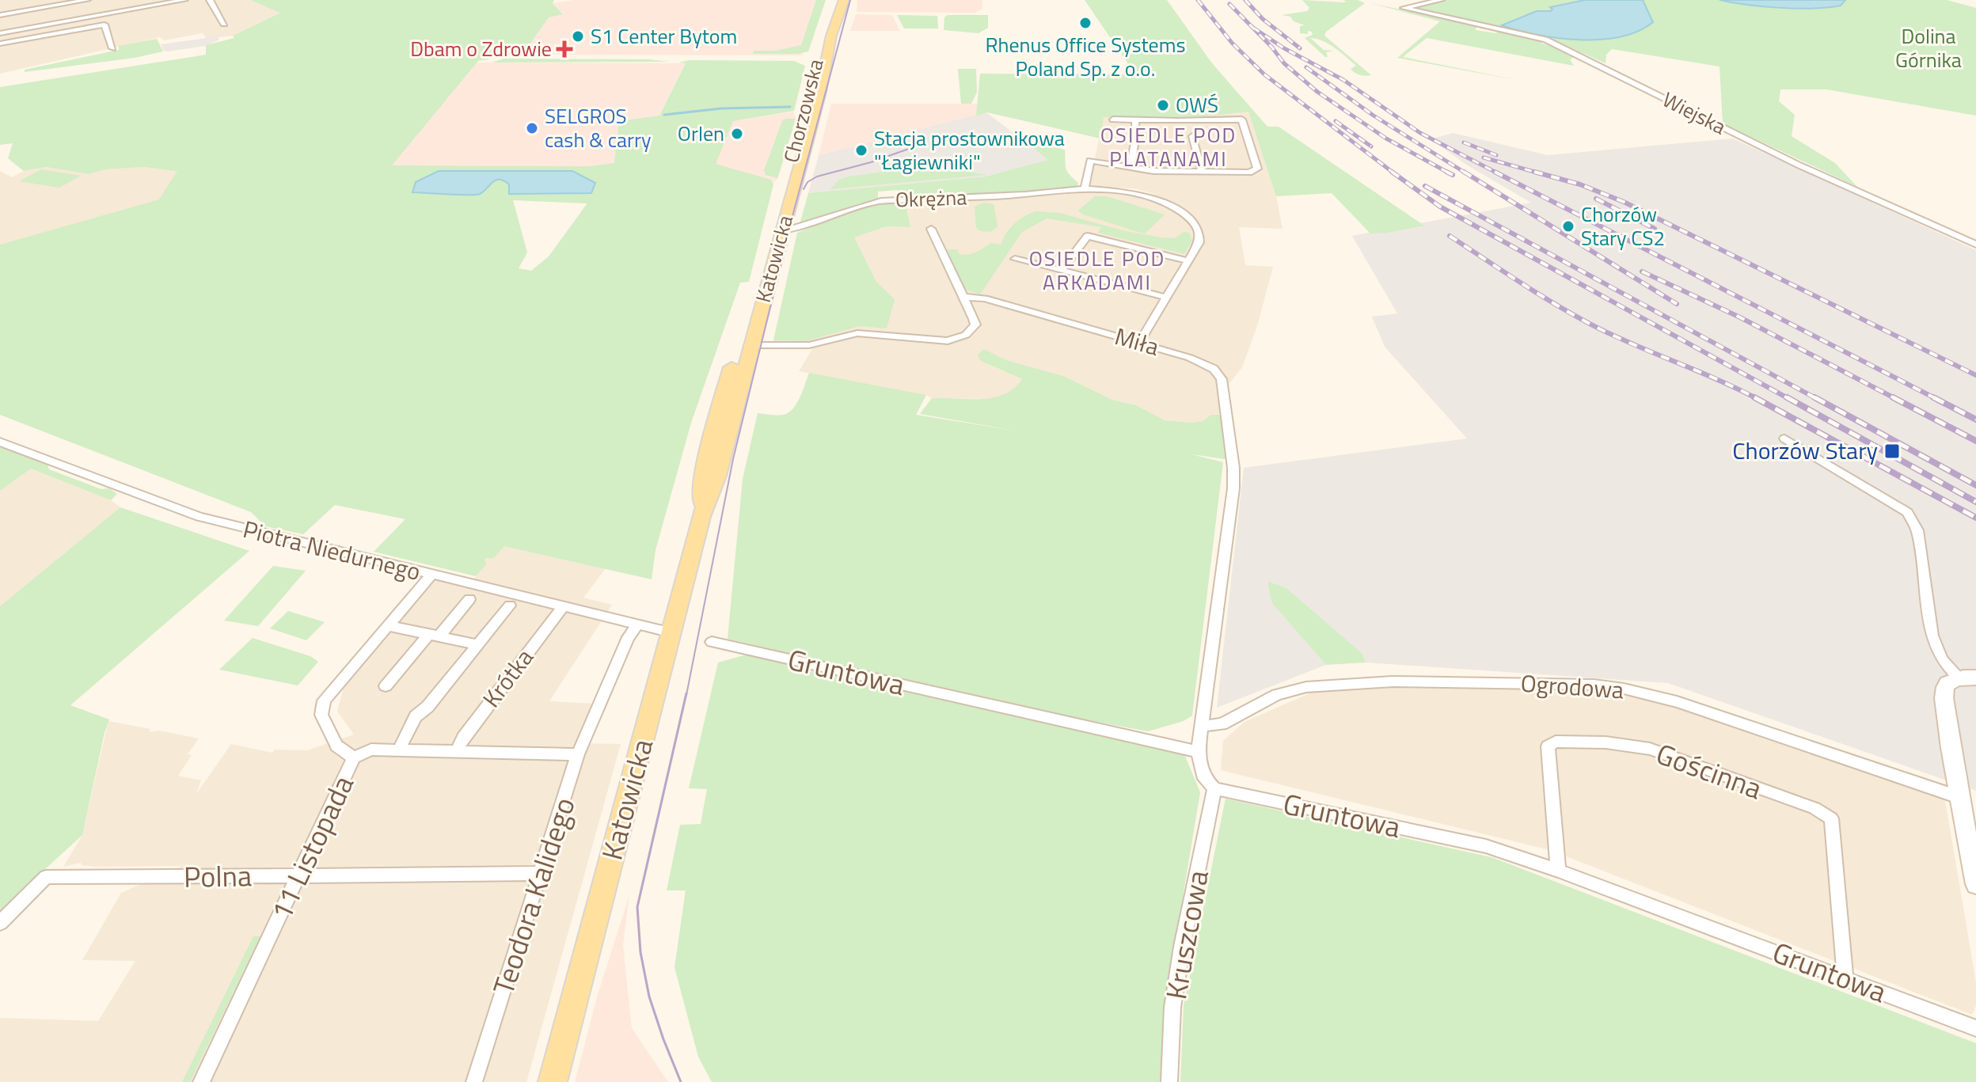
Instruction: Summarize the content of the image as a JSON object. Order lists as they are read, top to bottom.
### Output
{
  "streets": {
    "main road": ["Chorzowska", "Katowicka"],
    "street": [
      "Wiejska",
      "Okrężna",
      "Miła",
      "Piotra Niedurnego",
      "Gruntowa",
      "Krótka",
      "Ogrodowa",
      "Gościnna",
      "11 Listopada",
      "Polna",
      "Teodora Kalidego",
      "Kruszcowa"
    ]
  },
  "crossings": [
    ["Chorzowska", "Okrężna"],
    ["Chorzowska", "Katowicka"],
    ["Okrężna", "Katowicka"],
    ["Okrężna", "Miła"],
    ["Katowicka", "Piotra Niedurnego"],
    ["Miła", "Ogrodowa"],
    ["Piotra Niedurnego", "Krótka"],
    ["Piotra Niedurnego", "11 Listopada"],
    ["Piotra Niedurnego", "Teodora Kalidego"],
    ["Gruntowa", "Gościnna"],
    ["Gruntowa", "Kruszcowa"],
    ["11 Listopada", "Polna"],
    ["Polna", "Teodora Kalidego"]
  ],
  "districts": ["OSIEDLE POD PLATANAMI", "OSIEDLE POD ARKADAMI"],
  "parks": ["Dolina Górnika"],
  "places": {
    "other": [
      "Rhenus Office Systems Poland Sp. z o.o.",
      "S1 Center Bytom",
      "OWŚ",
      "SELGROS cash & carry",
      "Orlen",
      "Stacja prostownikowa \"Łagiewniki\"",
      "Chorzów Stary CS2"
    ],
    "health": ["Dbam o Zdrowie"],
    "transit": ["Chorzów Stary"]
  }
}
